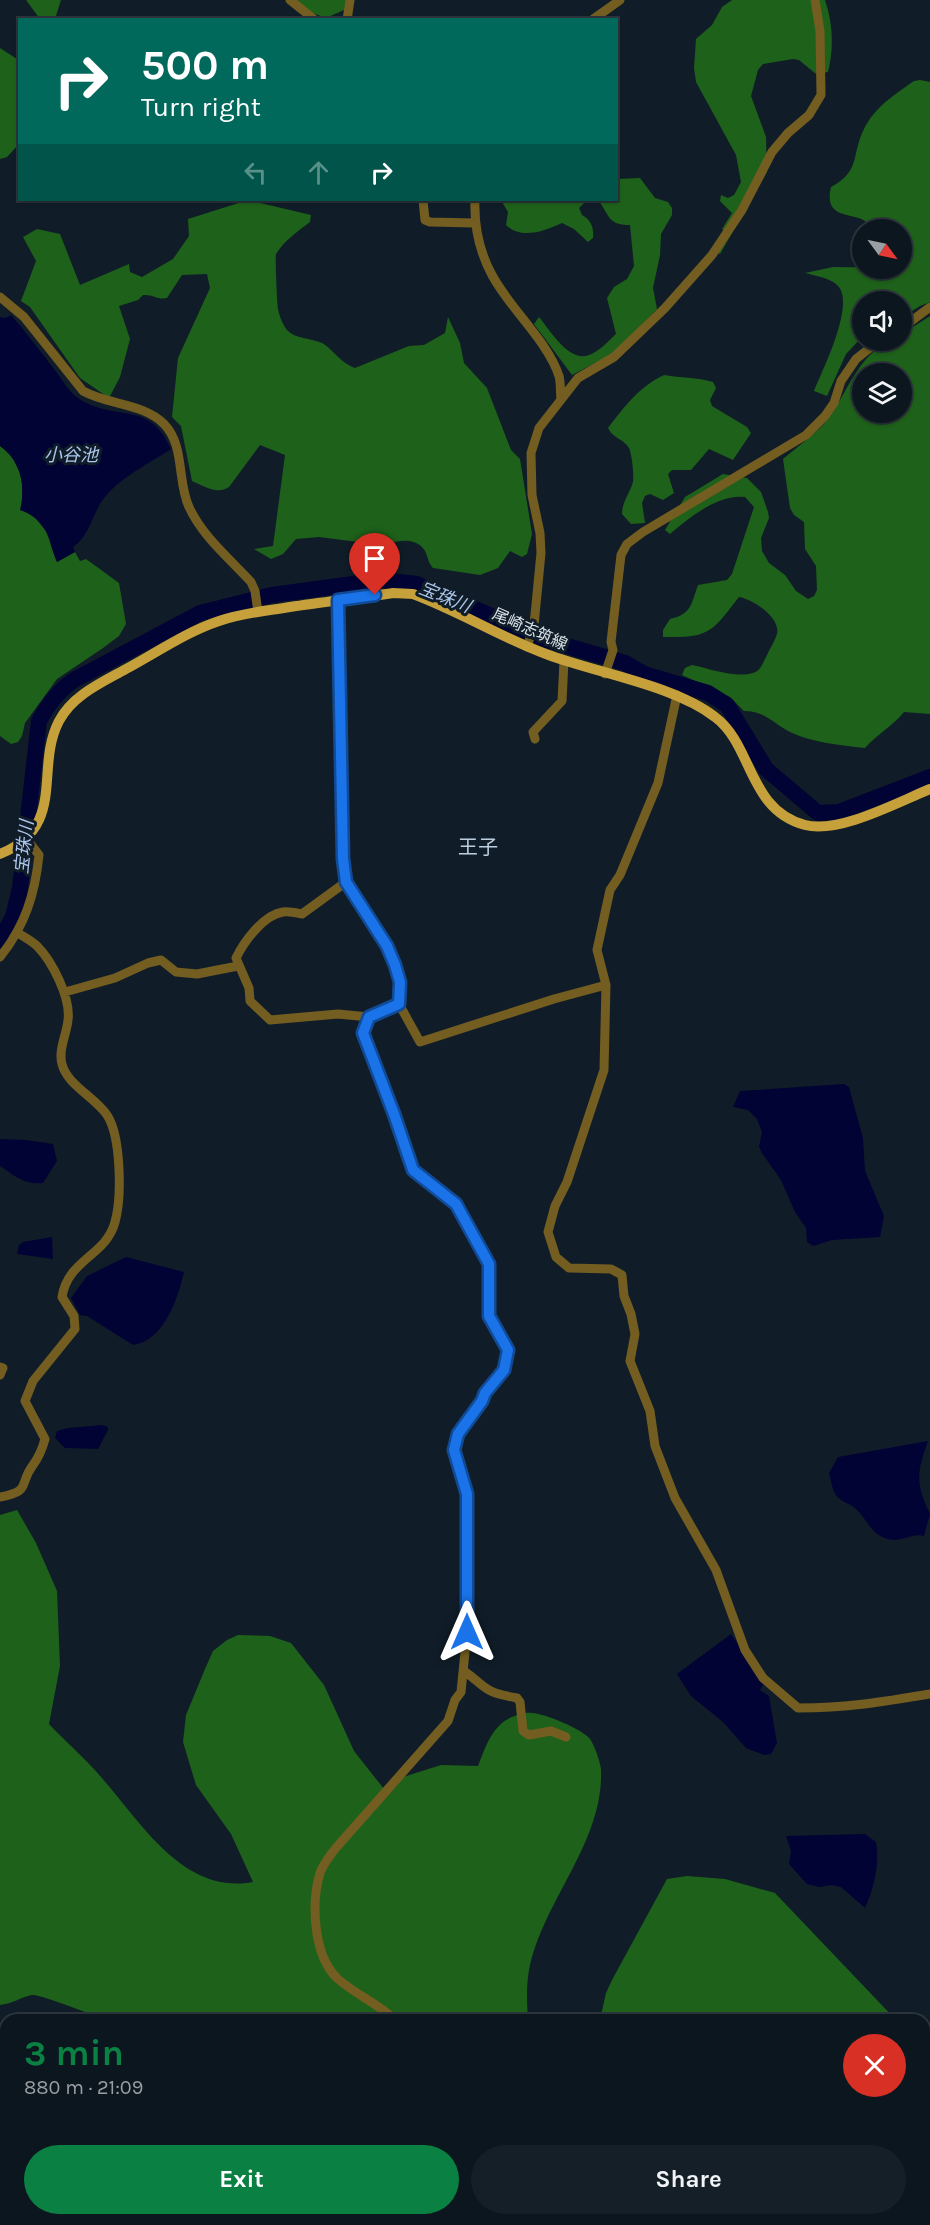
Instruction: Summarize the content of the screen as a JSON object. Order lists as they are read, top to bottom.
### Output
{
  "streets": {
    "main road": ["尾崎志筑線"]
  },
  "districts": ["王子"],
  "water": ["小谷池", "宝珠川"],
  "north": "bottom right",
  "page": {
    "turn": ["500 m", "Turn right"],
    "heading": ["3 min", "880 m · 21:09"],
    "buttons": ["Exit", "Share"]
  }
}
